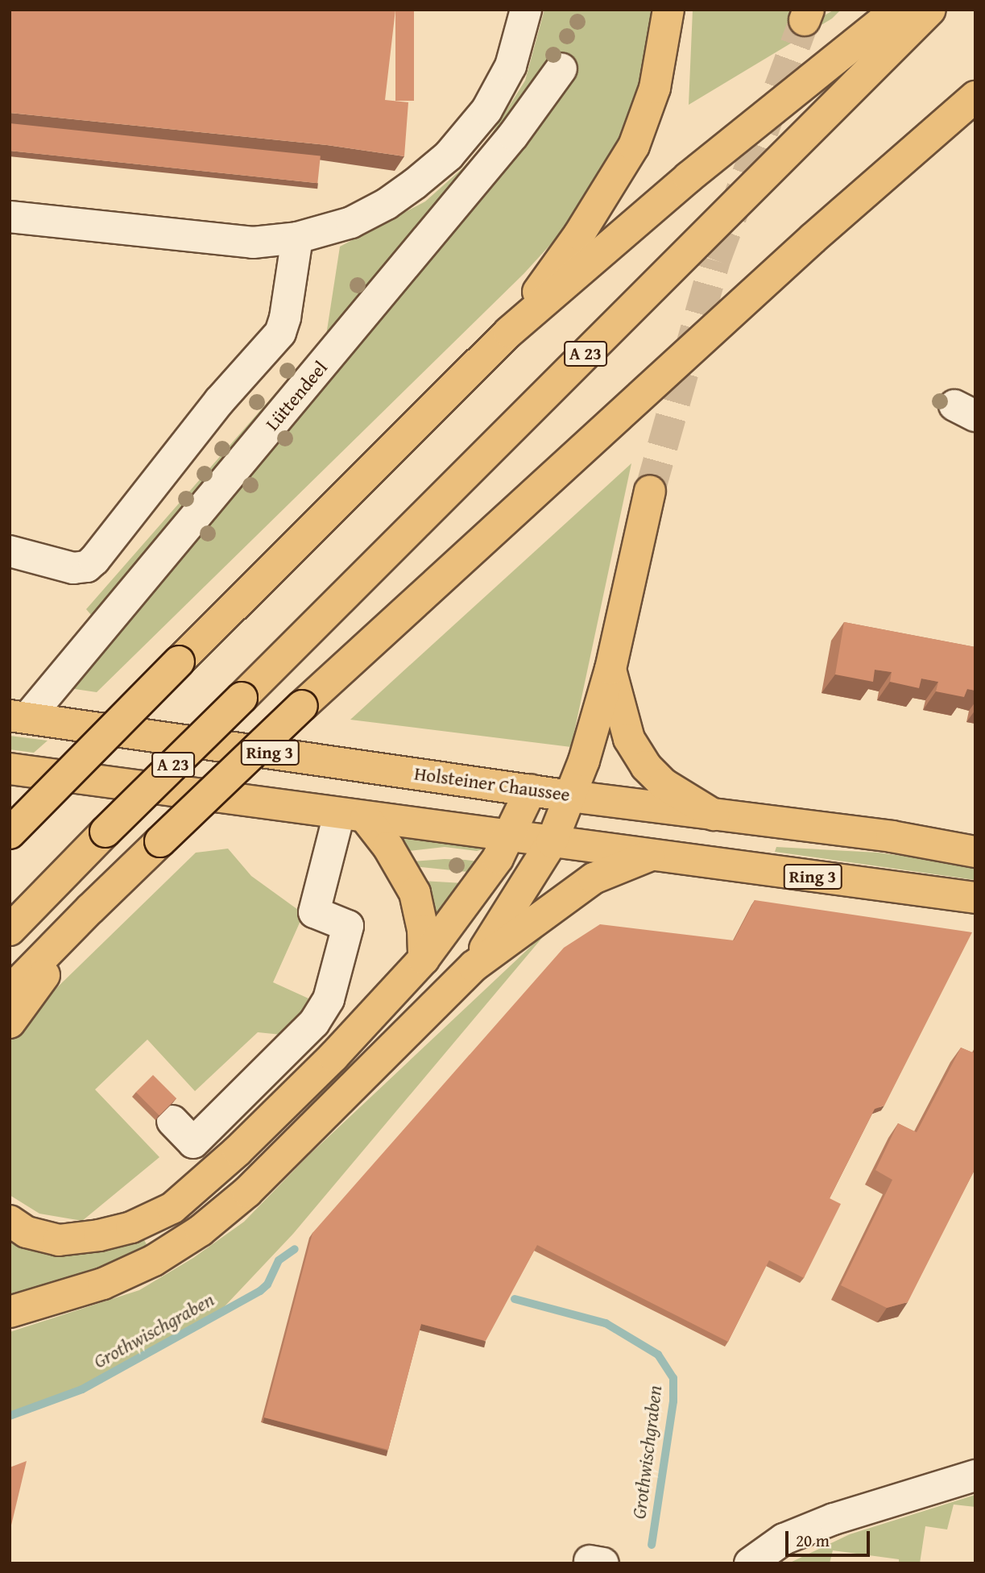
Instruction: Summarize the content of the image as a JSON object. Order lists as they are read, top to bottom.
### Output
{
  "streets": {
    "main road": ["A 23", "Ring 3", "Holsteiner Chaussee"],
    "street": ["Lüttendeel"]
  },
  "crossings": [
    ["Lüttendeel", "Holsteiner Chaussee"]
  ],
  "water": ["Grothwischgraben"],
  "scale_bar": "20 m"
}
